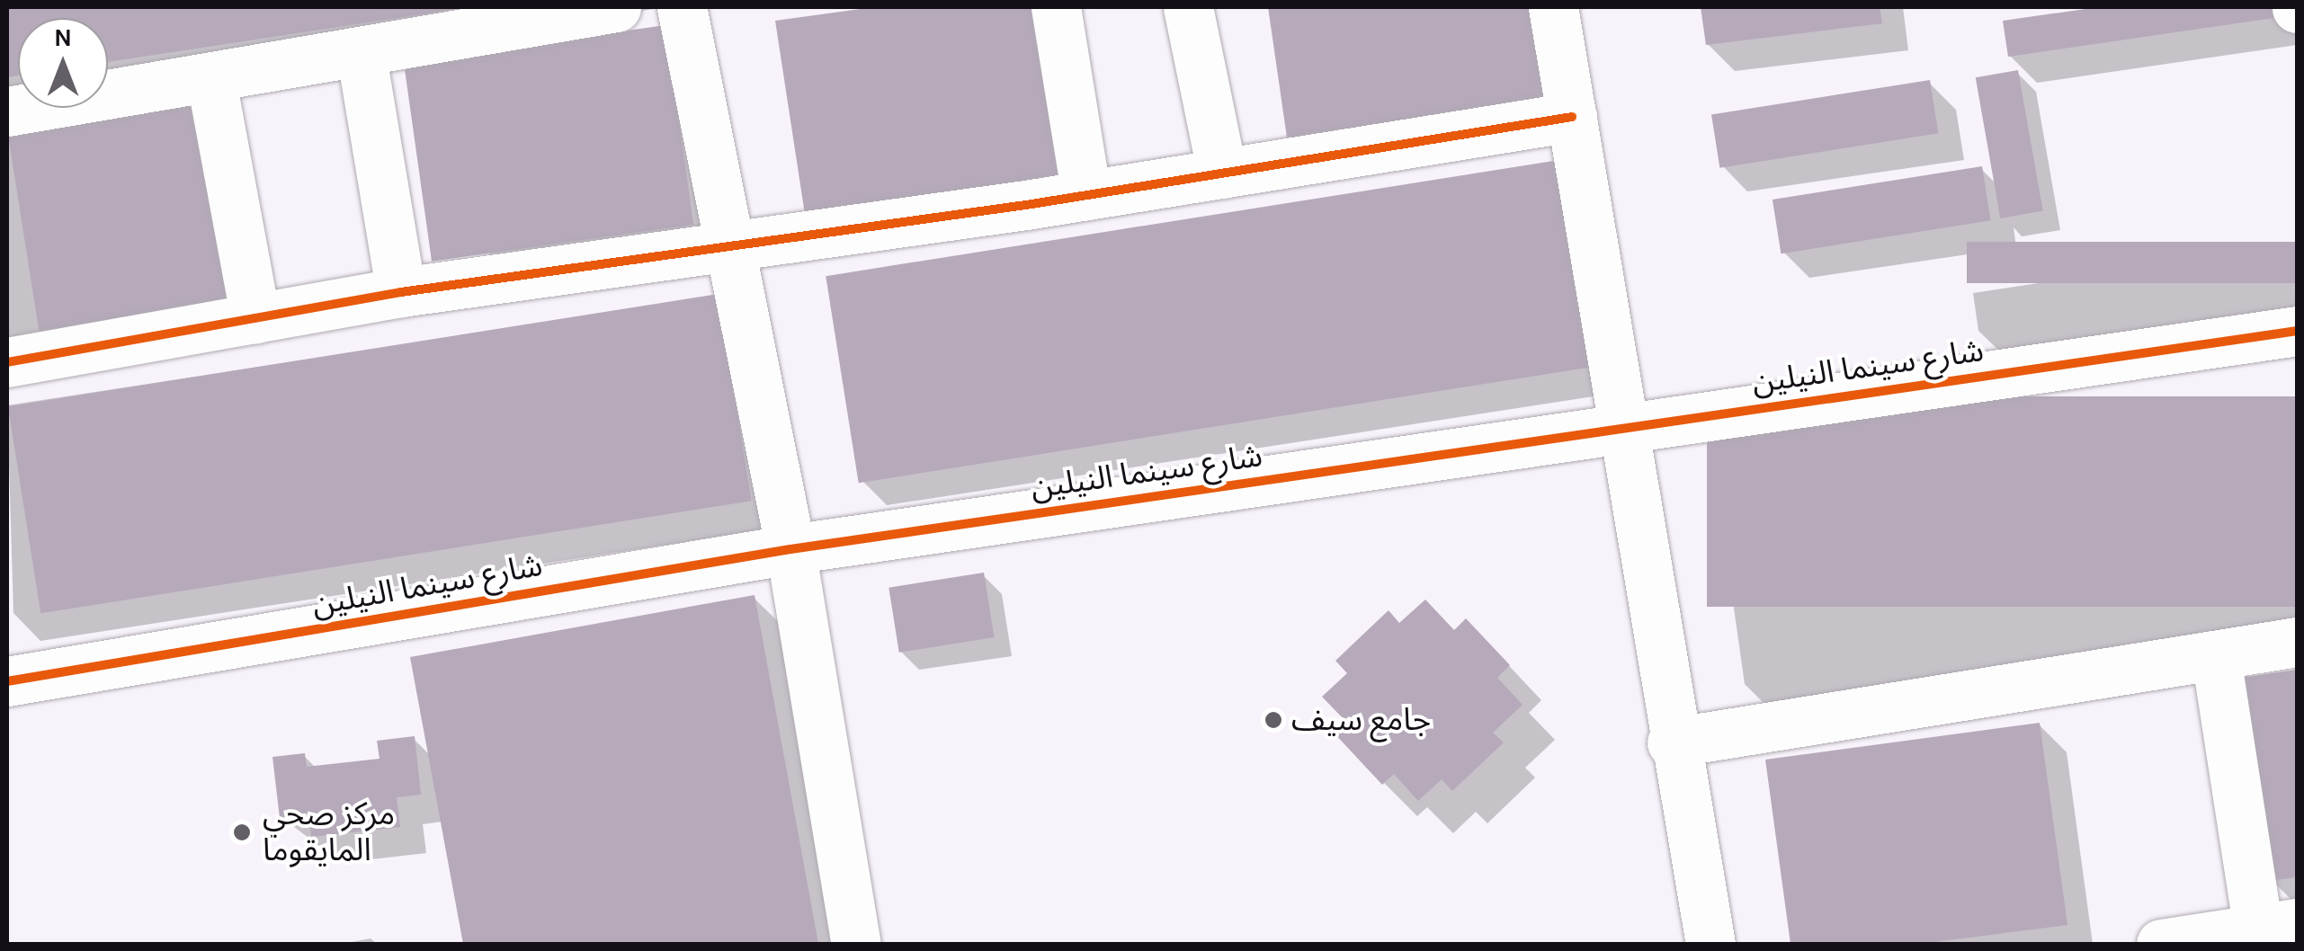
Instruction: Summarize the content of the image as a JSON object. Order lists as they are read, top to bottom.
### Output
{
  "streets": {
    "street": ["شارع سينما النيلين"]
  },
  "places": ["جامع سيف", "مركز صحي المايقوما"],
  "north": "top"
}
